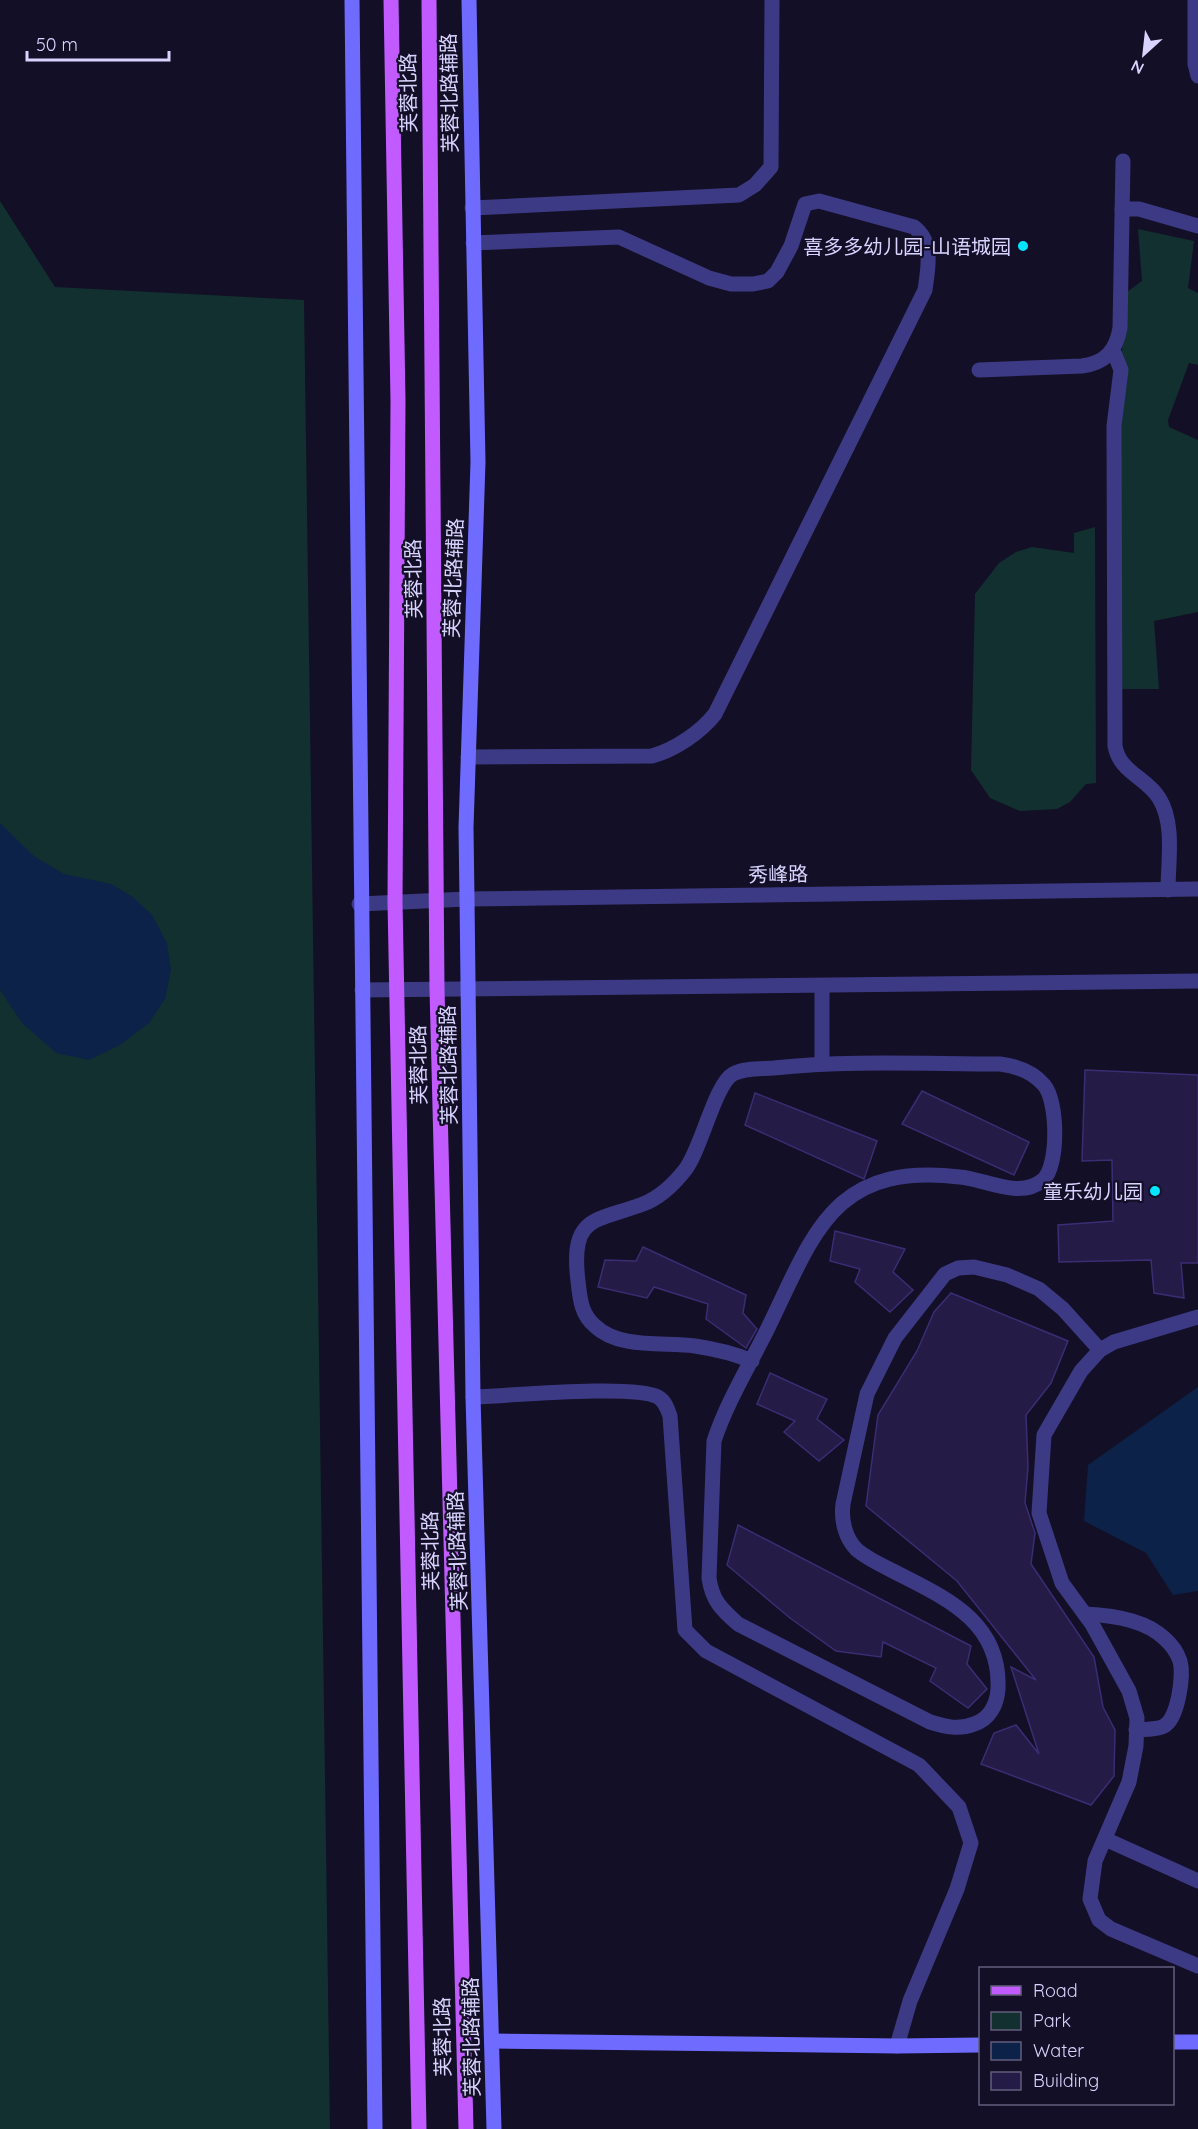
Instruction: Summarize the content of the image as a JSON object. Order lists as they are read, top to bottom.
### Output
{
  "streets": {
    "main road": ["芙蓉北路", "芙蓉北路辅路"],
    "street": ["秀峰路"]
  },
  "crossings": [
    ["芙蓉北路", "秀峰路"],
    ["芙蓉北路辅路", "秀峰路"]
  ],
  "places": ["喜多多幼儿园-山语城园", "童乐幼儿园"],
  "legend": [
    "Road",
    "Park",
    "Water",
    "Building"
  ],
  "scale_bar": "50 m",
  "north": "bottom left"
}
